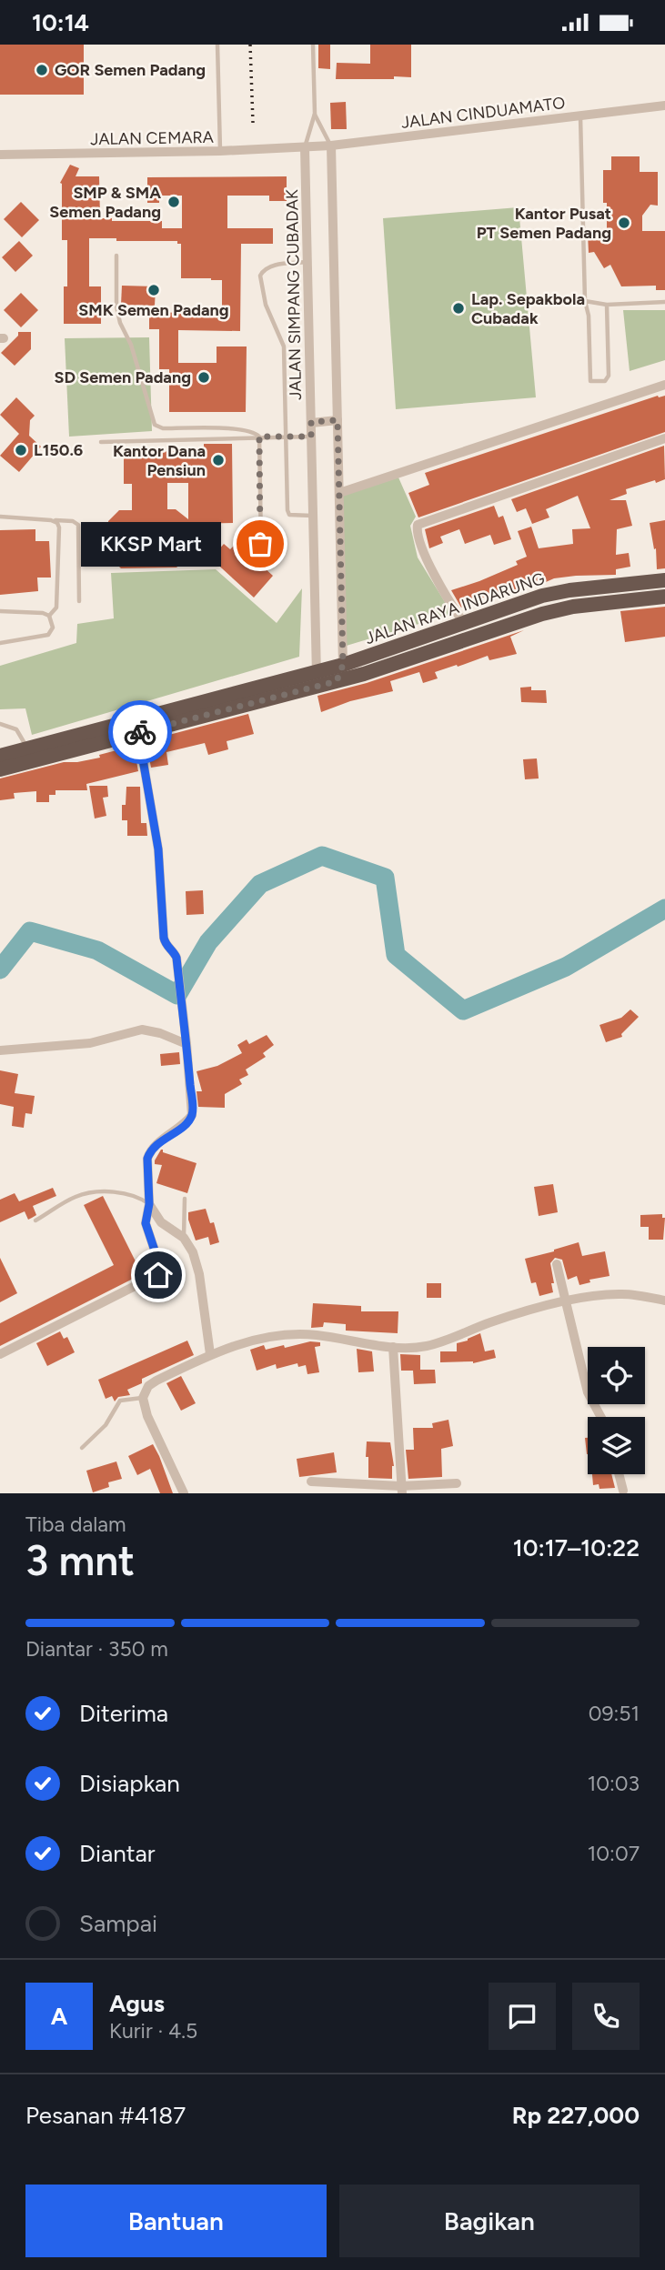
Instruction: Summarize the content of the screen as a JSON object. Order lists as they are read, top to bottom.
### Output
{
  "streets": {
    "highway": ["JALAN RAYA INDARUNG"],
    "street": ["JALAN CINDUAMATO", "JALAN CEMARA", "JALAN SIMPANG CUBADAK"]
  },
  "crossings": [
    ["JALAN CINDUAMATO", "JALAN CEMARA"],
    ["JALAN CINDUAMATO", "JALAN SIMPANG CUBADAK"],
    ["JALAN CEMARA", "JALAN SIMPANG CUBADAK"],
    ["JALAN SIMPANG CUBADAK", "JALAN RAYA INDARUNG"]
  ],
  "places": [
    "GOR Semen Padang",
    "SMP & SMA Semen Padang",
    "Kantor Pusat PT Semen Padang",
    "SMK Semen Padang",
    "Lap. Sepakbola Cubadak",
    "SD Semen Padang",
    "L150.6",
    "Kantor Dana Pensiun",
    "KKSP Mart"
  ],
  "page": {
    "status": "10:14",
    "bubble": "KKSP Mart",
    "heading": ["3 mnt", "Tiba dalam", "10:17–10:22"],
    "panel": [
      "Agus",
      "Kurir · 4.5",
      "Pesanan #4187",
      "Rp 227,000"
    ],
    "bar": "Diantar · 350 m",
    "list": [
      ["Diterima", "09:51"],
      ["Disiapkan", "10:03"],
      ["Diantar", "10:07"],
      "Sampai"
    ],
    "round": "A",
    "buttons": ["Bantuan", "Bagikan"]
  }
}
